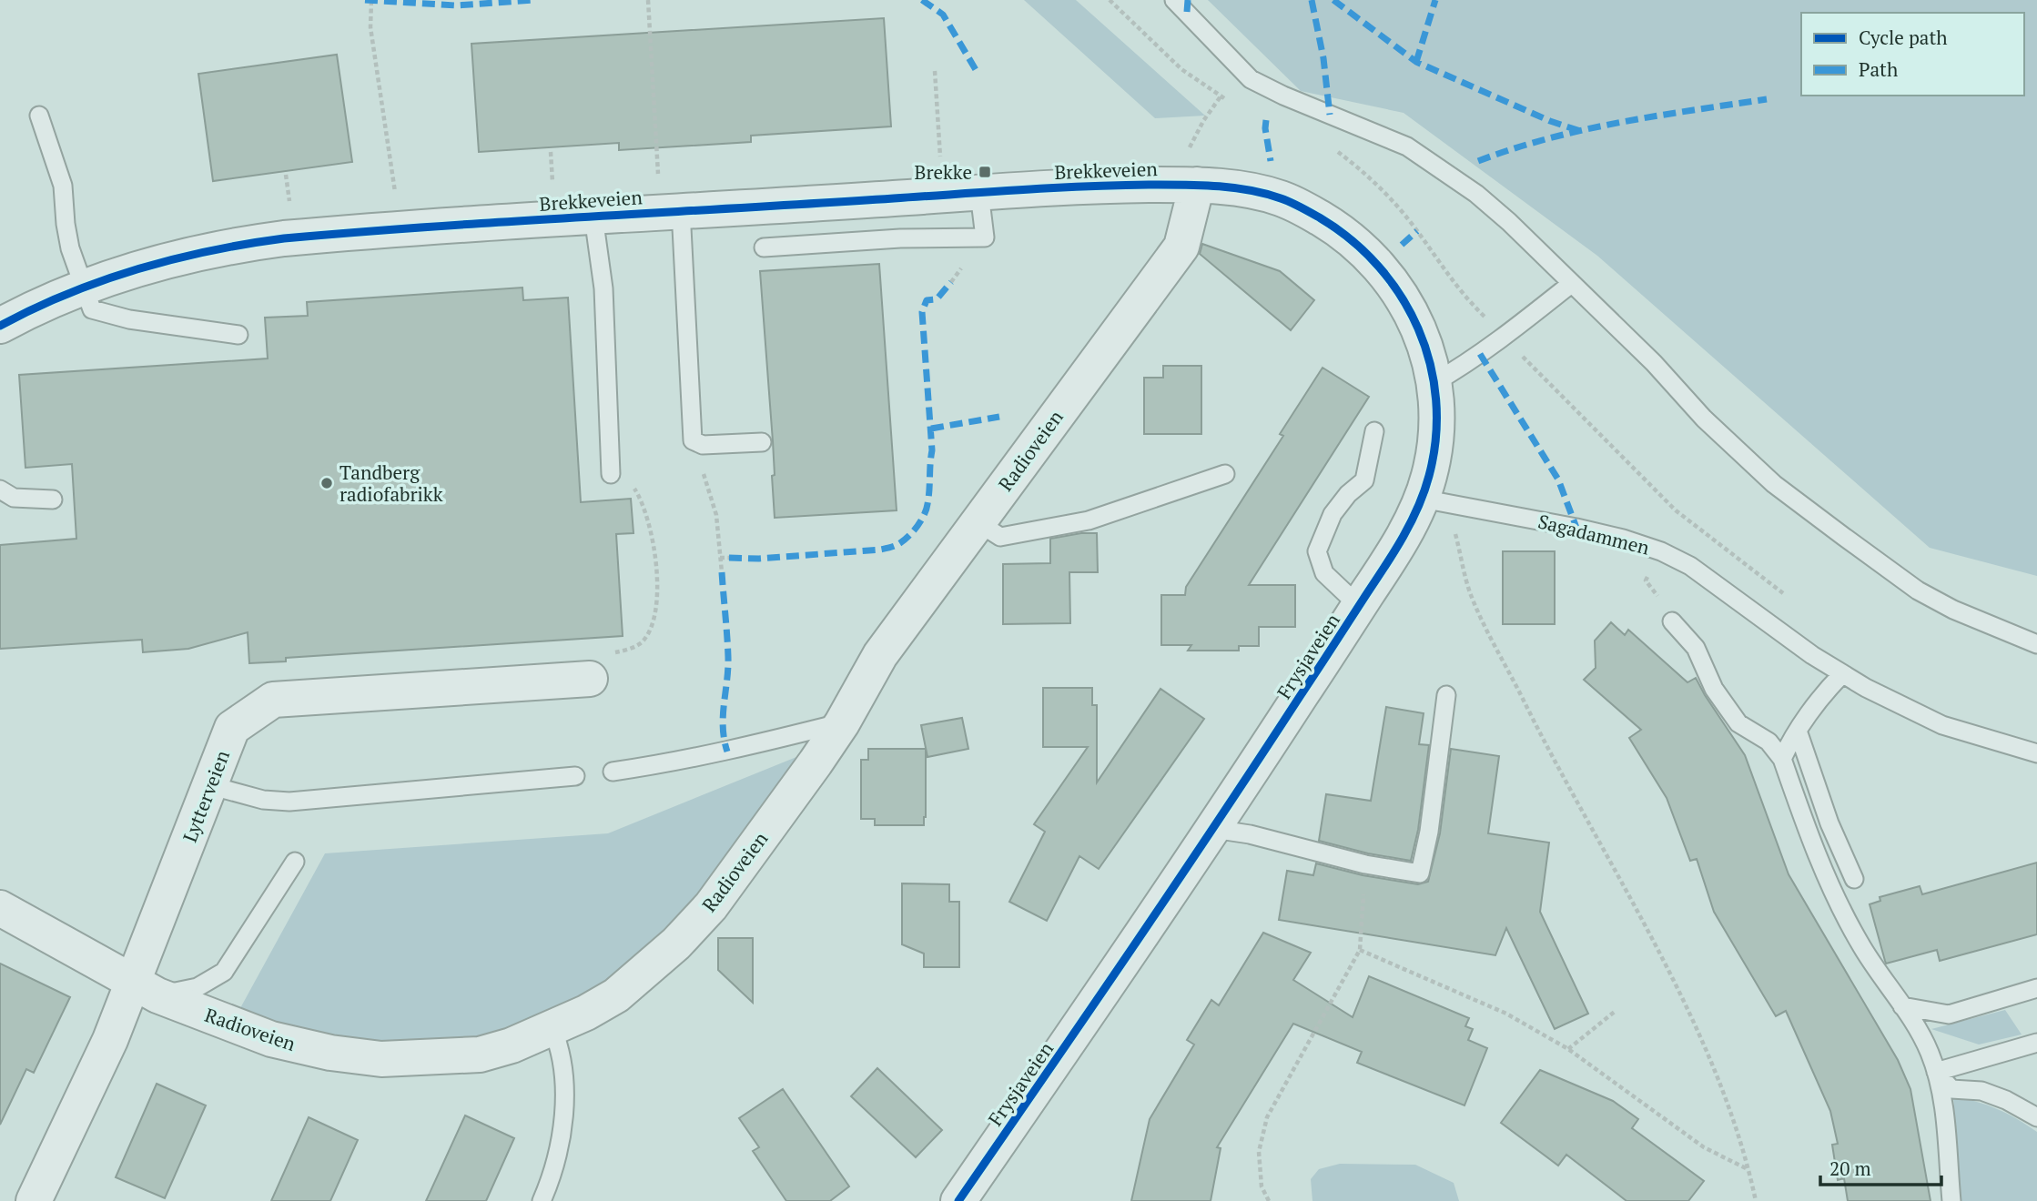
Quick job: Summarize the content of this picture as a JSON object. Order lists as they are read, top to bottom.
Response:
{
  "streets": {
    "street": [
      "Brekkeveien",
      "Radioveien",
      "Frysjaveien",
      "Lytterveien"
    ],
    "lane": ["Sagadammen"]
  },
  "crossings": [
    ["Brekkeveien", "Radioveien"],
    ["Brekkeveien", "Frysjaveien"],
    ["Radioveien", "Frysjaveien"],
    ["Radioveien", "Lytterveien"],
    ["Sagadammen", "Frysjaveien"]
  ],
  "places": {
    "transit": ["Brekke"],
    "other": ["Tandberg radiofabrikk"]
  },
  "legend": ["Cycle path", "Path"],
  "scale_bar": "20 m"
}
